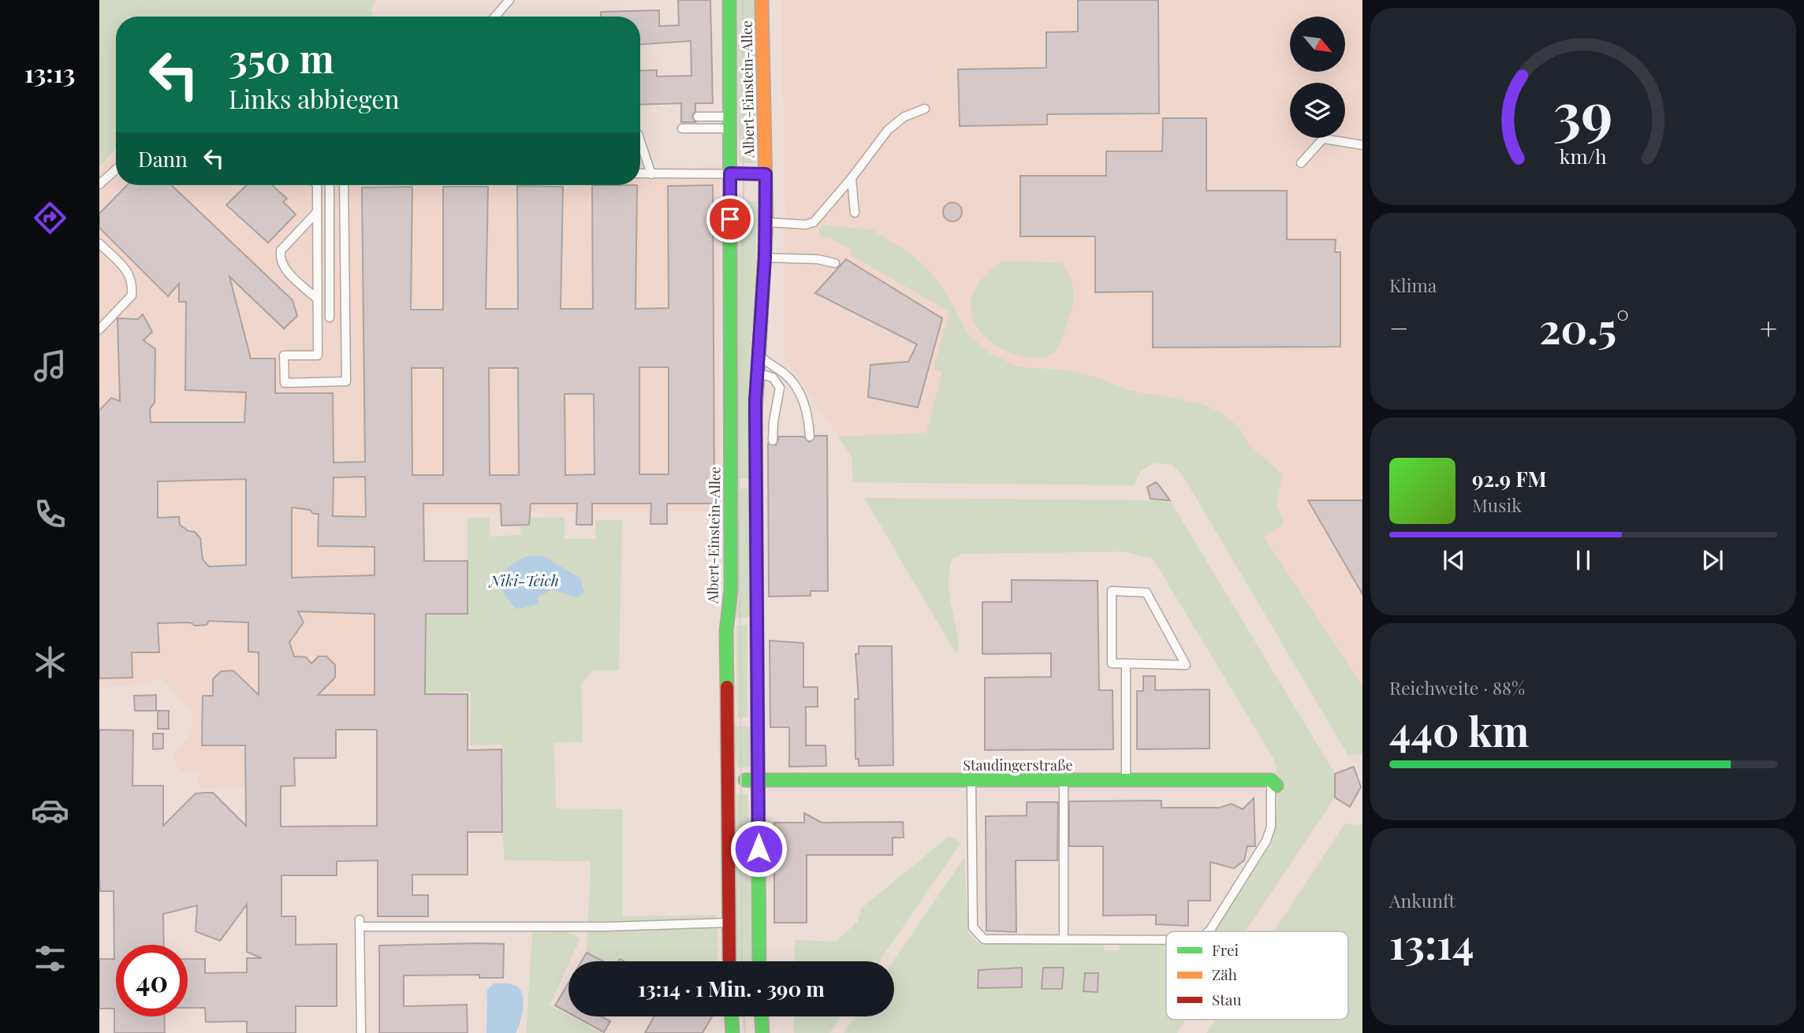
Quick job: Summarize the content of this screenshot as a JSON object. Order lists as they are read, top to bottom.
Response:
{
  "streets": {
    "street": ["Albert-Einstein-Allee", "Staudingerstraße"]
  },
  "crossings": [
    ["Albert-Einstein-Allee", "Staudingerstraße"]
  ],
  "water": ["Niki-Teich"],
  "legend": ["Frei", "Zäh", "Stau"],
  "north": "bottom right",
  "page": {
    "tabs": "13:13",
    "turn": ["350 m", "Links abbiegen"],
    "then": "Dann",
    "tile": [
      "Klima",
      ["Reichweite · 88%", "440 km"],
      ["Ankunft", "13:14"]
    ],
    "heat": ["−", "20.5°", "+"],
    "song": ["92.9 FM", "Musik"],
    "limit": "40",
    "trip": "13:14 · 1 Min. · 390 m",
    "gauge": ["39", "km/h"]
  }
}
